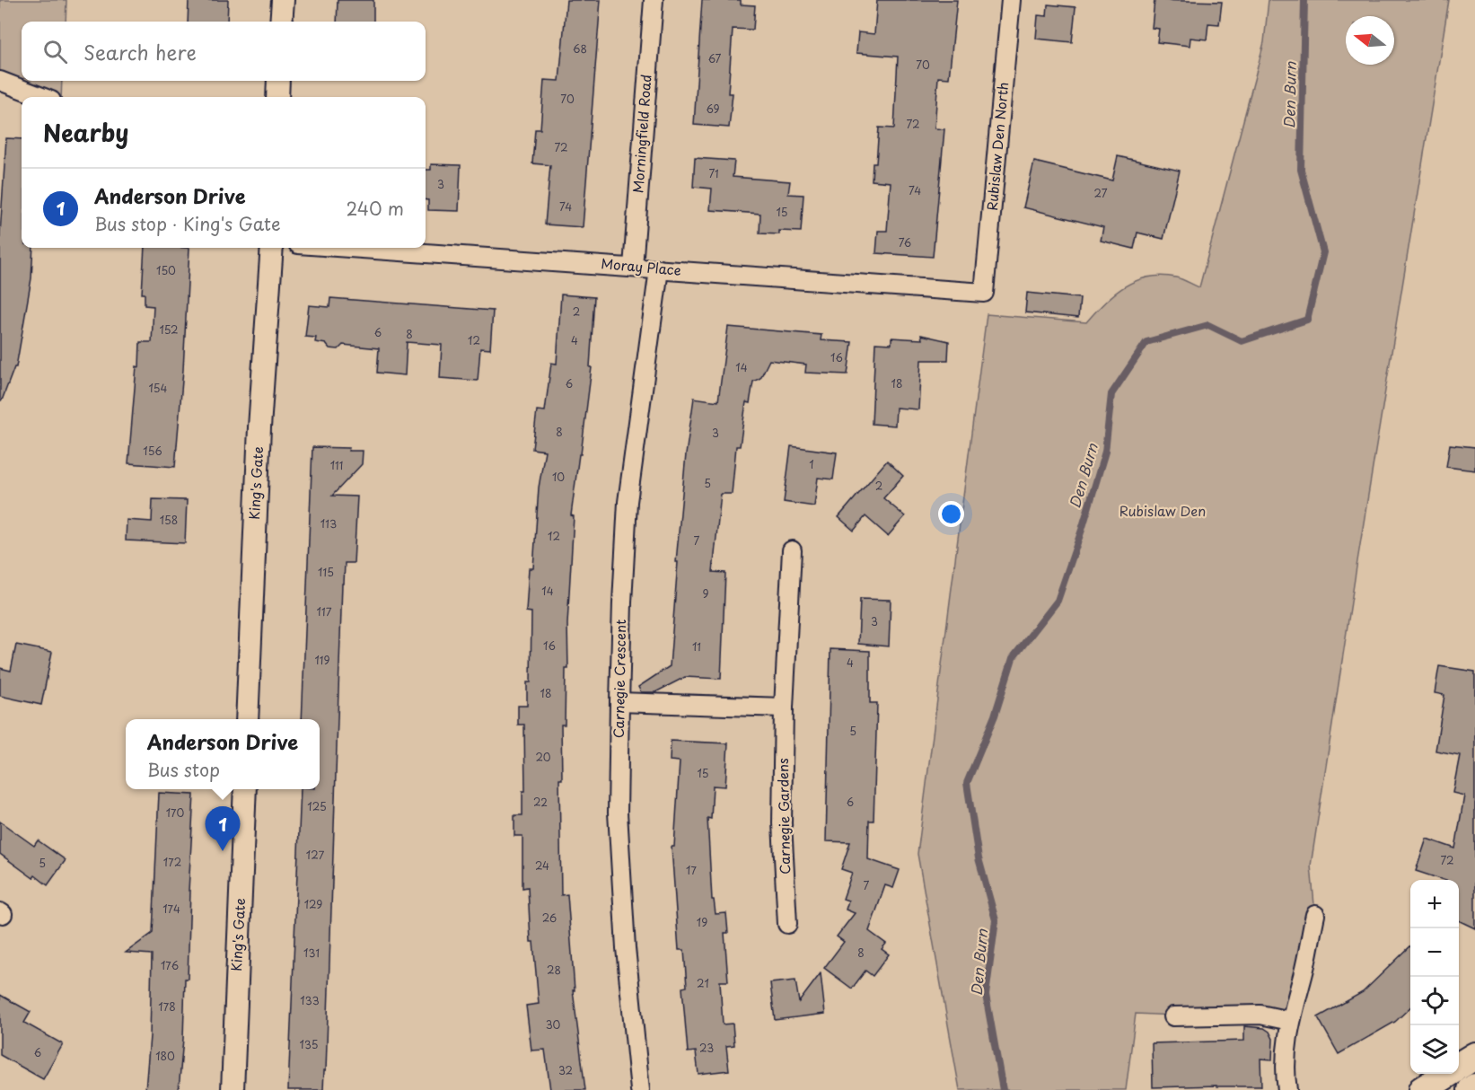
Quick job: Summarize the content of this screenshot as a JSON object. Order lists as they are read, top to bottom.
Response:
{
  "streets": {
    "street": [
      "Morningfield Road",
      "Rubislaw Den North",
      "Moray Place",
      "King's Gate",
      "Carnegie Crescent",
      "Carnegie Gardens"
    ]
  },
  "crossings": [
    ["Morningfield Road", "Moray Place"],
    ["Rubislaw Den North", "Moray Place"],
    ["Moray Place", "Carnegie Crescent"]
  ],
  "water": ["Den Burn"],
  "parks": ["Rubislaw Den"],
  "house_numbers": [
    "68",
    "67",
    "70",
    "70",
    "69",
    "72",
    "72",
    "71",
    "3",
    "74",
    "27",
    "74",
    "15",
    "76",
    "150",
    "2",
    "152",
    "6",
    "8",
    "12",
    "4",
    "16",
    "14",
    "6",
    "18",
    "154",
    "8",
    "3",
    "156",
    "1",
    "111",
    "10",
    "5",
    "2",
    "158",
    "113",
    "12",
    "7",
    "115",
    "14",
    "9",
    "117",
    "3",
    "16",
    "11",
    "119",
    "4",
    "18",
    "5",
    "20",
    "15",
    "22",
    "6",
    "125",
    "170",
    "127",
    "72",
    "172",
    "5",
    "24",
    "17",
    "7",
    "129",
    "174",
    "26",
    "19",
    "131",
    "8",
    "176",
    "28",
    "21",
    "133",
    "178",
    "30",
    "135",
    "23",
    "6",
    "180",
    "32"
  ],
  "north": "left",
  "page": {
    "search": "Search here",
    "heading": "Nearby",
    "list": [
      {
        "mark": "1",
        "name": "Anderson Drive",
        "note": "Bus stop · King's Gate",
        "value": "240 m"
      }
    ],
    "popup": ["Anderson Drive", "Bus stop"],
    "pins": "1",
    "map_buttons": ["+", "−"]
  }
}
